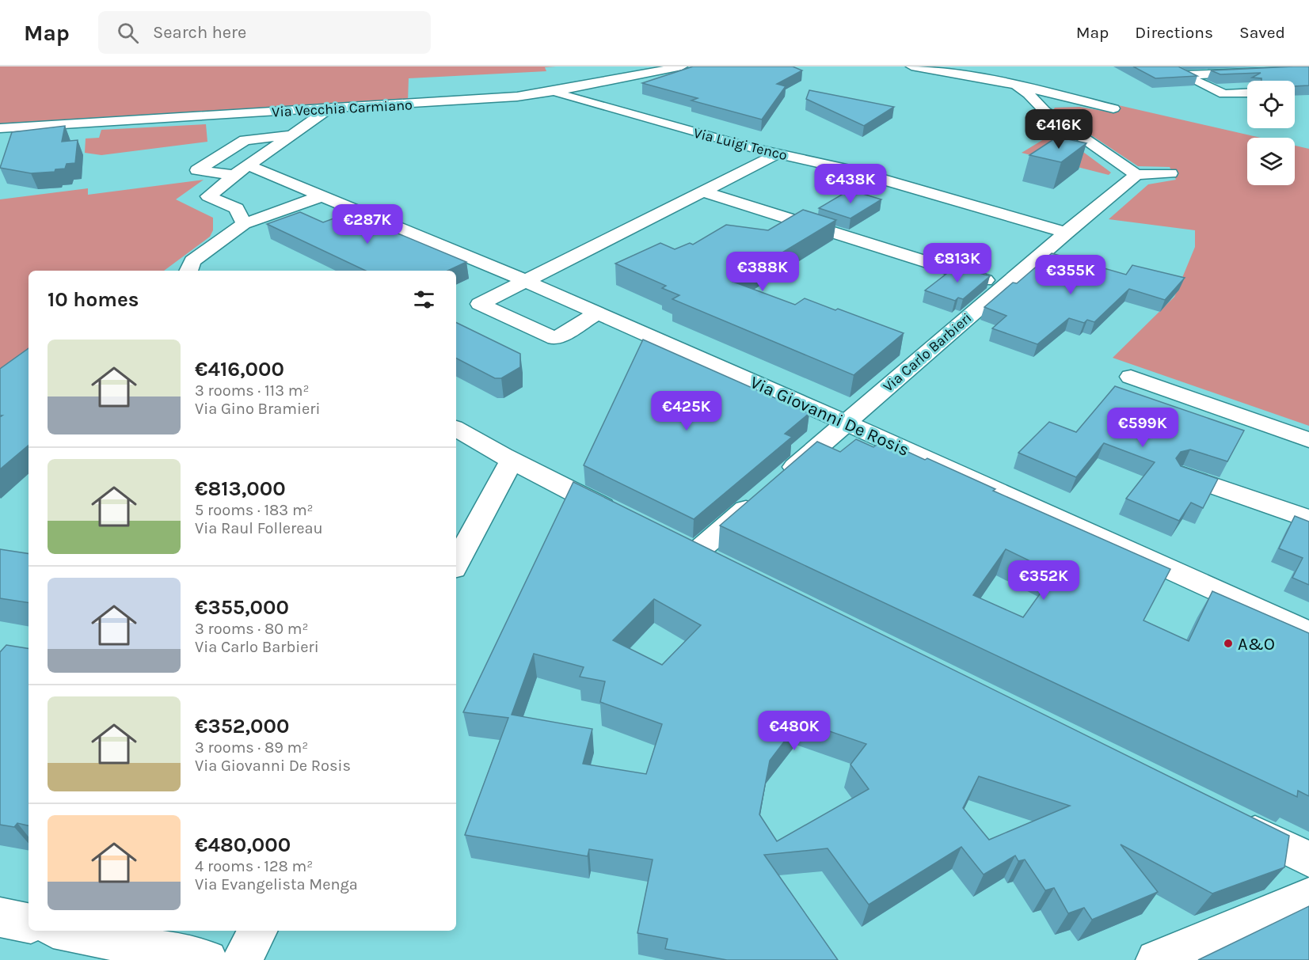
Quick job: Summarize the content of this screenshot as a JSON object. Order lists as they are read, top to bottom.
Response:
{
  "streets": {
    "street": [
      "Via Vecchia Carmiano",
      "Via Luigi Tenco",
      "Via Carlo Barbieri",
      "Via Giovanni De Rosis"
    ]
  },
  "crossings": [
    ["Via Vecchia Carmiano", "Via Luigi Tenco"],
    ["Via Luigi Tenco", "Via Carlo Barbieri"],
    ["Via Carlo Barbieri", "Via Giovanni De Rosis"]
  ],
  "places": ["A&O"],
  "page": {
    "header": "Map",
    "search": "Search here",
    "nav": ["Map", "Directions", "Saved"],
    "price": [
      "€416K",
      "€438K",
      "€287K",
      "€813K",
      "€388K",
      "€355K",
      "€425K",
      "€599K",
      "€352K",
      "€480K"
    ],
    "heading": "10 homes",
    "list": [
      {
        "name": "€416,000",
        "note": "3 rooms · 113 m² · Via Gino Bramieri"
      },
      {
        "name": "€813,000",
        "note": "5 rooms · 183 m² · Via Raul Follereau"
      },
      {
        "name": "€355,000",
        "note": "3 rooms · 80 m² · Via Carlo Barbieri"
      },
      {
        "name": "€352,000",
        "note": "3 rooms · 89 m² · Via Giovanni De Rosis"
      },
      {
        "name": "€480,000",
        "note": "4 rooms · 128 m² · Via Evangelista Menga"
      }
    ]
  }
}
